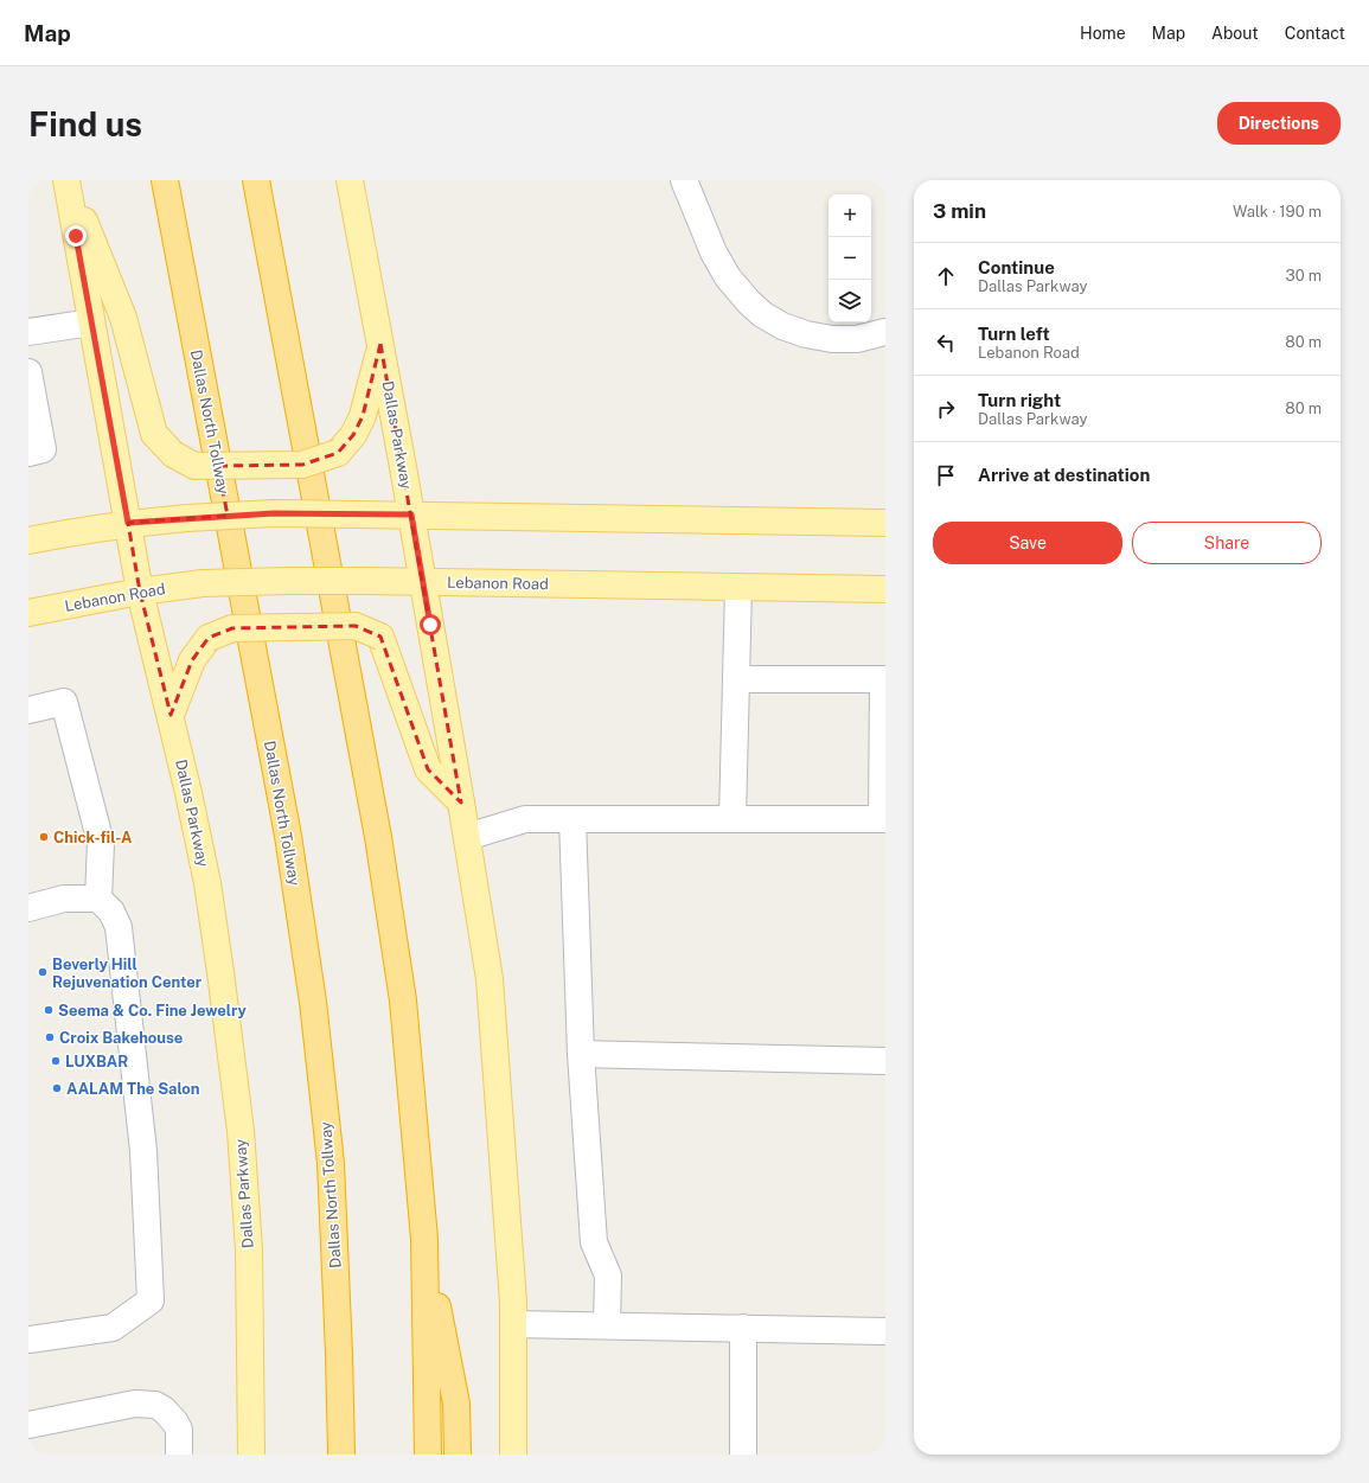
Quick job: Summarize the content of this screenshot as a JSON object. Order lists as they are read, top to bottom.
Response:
{
  "streets": {
    "highway": ["Dallas North Tollway"],
    "main road": ["Dallas Parkway", "Lebanon Road"]
  },
  "crossings": [
    ["Dallas Parkway", "Lebanon Road"]
  ],
  "places": [
    "Chick-fil-A",
    "Beverly Hill Rejuvenation Center",
    "Seema & Co. Fine Jewelry",
    "Croix Bakehouse",
    "LUXBAR",
    "AALAM The Salon"
  ],
  "page": {
    "header": "Map",
    "nav": [
      "Home",
      "Map",
      "About",
      "Contact"
    ],
    "buttons": [
      "Directions",
      ["Save", "Share"]
    ],
    "title": "Find us",
    "heading": ["3 min", "Walk · 190 m"],
    "map_buttons": ["+", "−"],
    "list": [
      ["Continue", "Dallas Parkway", "30 m"],
      ["Turn left", "Lebanon Road", "80 m"],
      ["Turn right", "Dallas Parkway", "80 m"],
      "Arrive at destination"
    ]
  }
}
